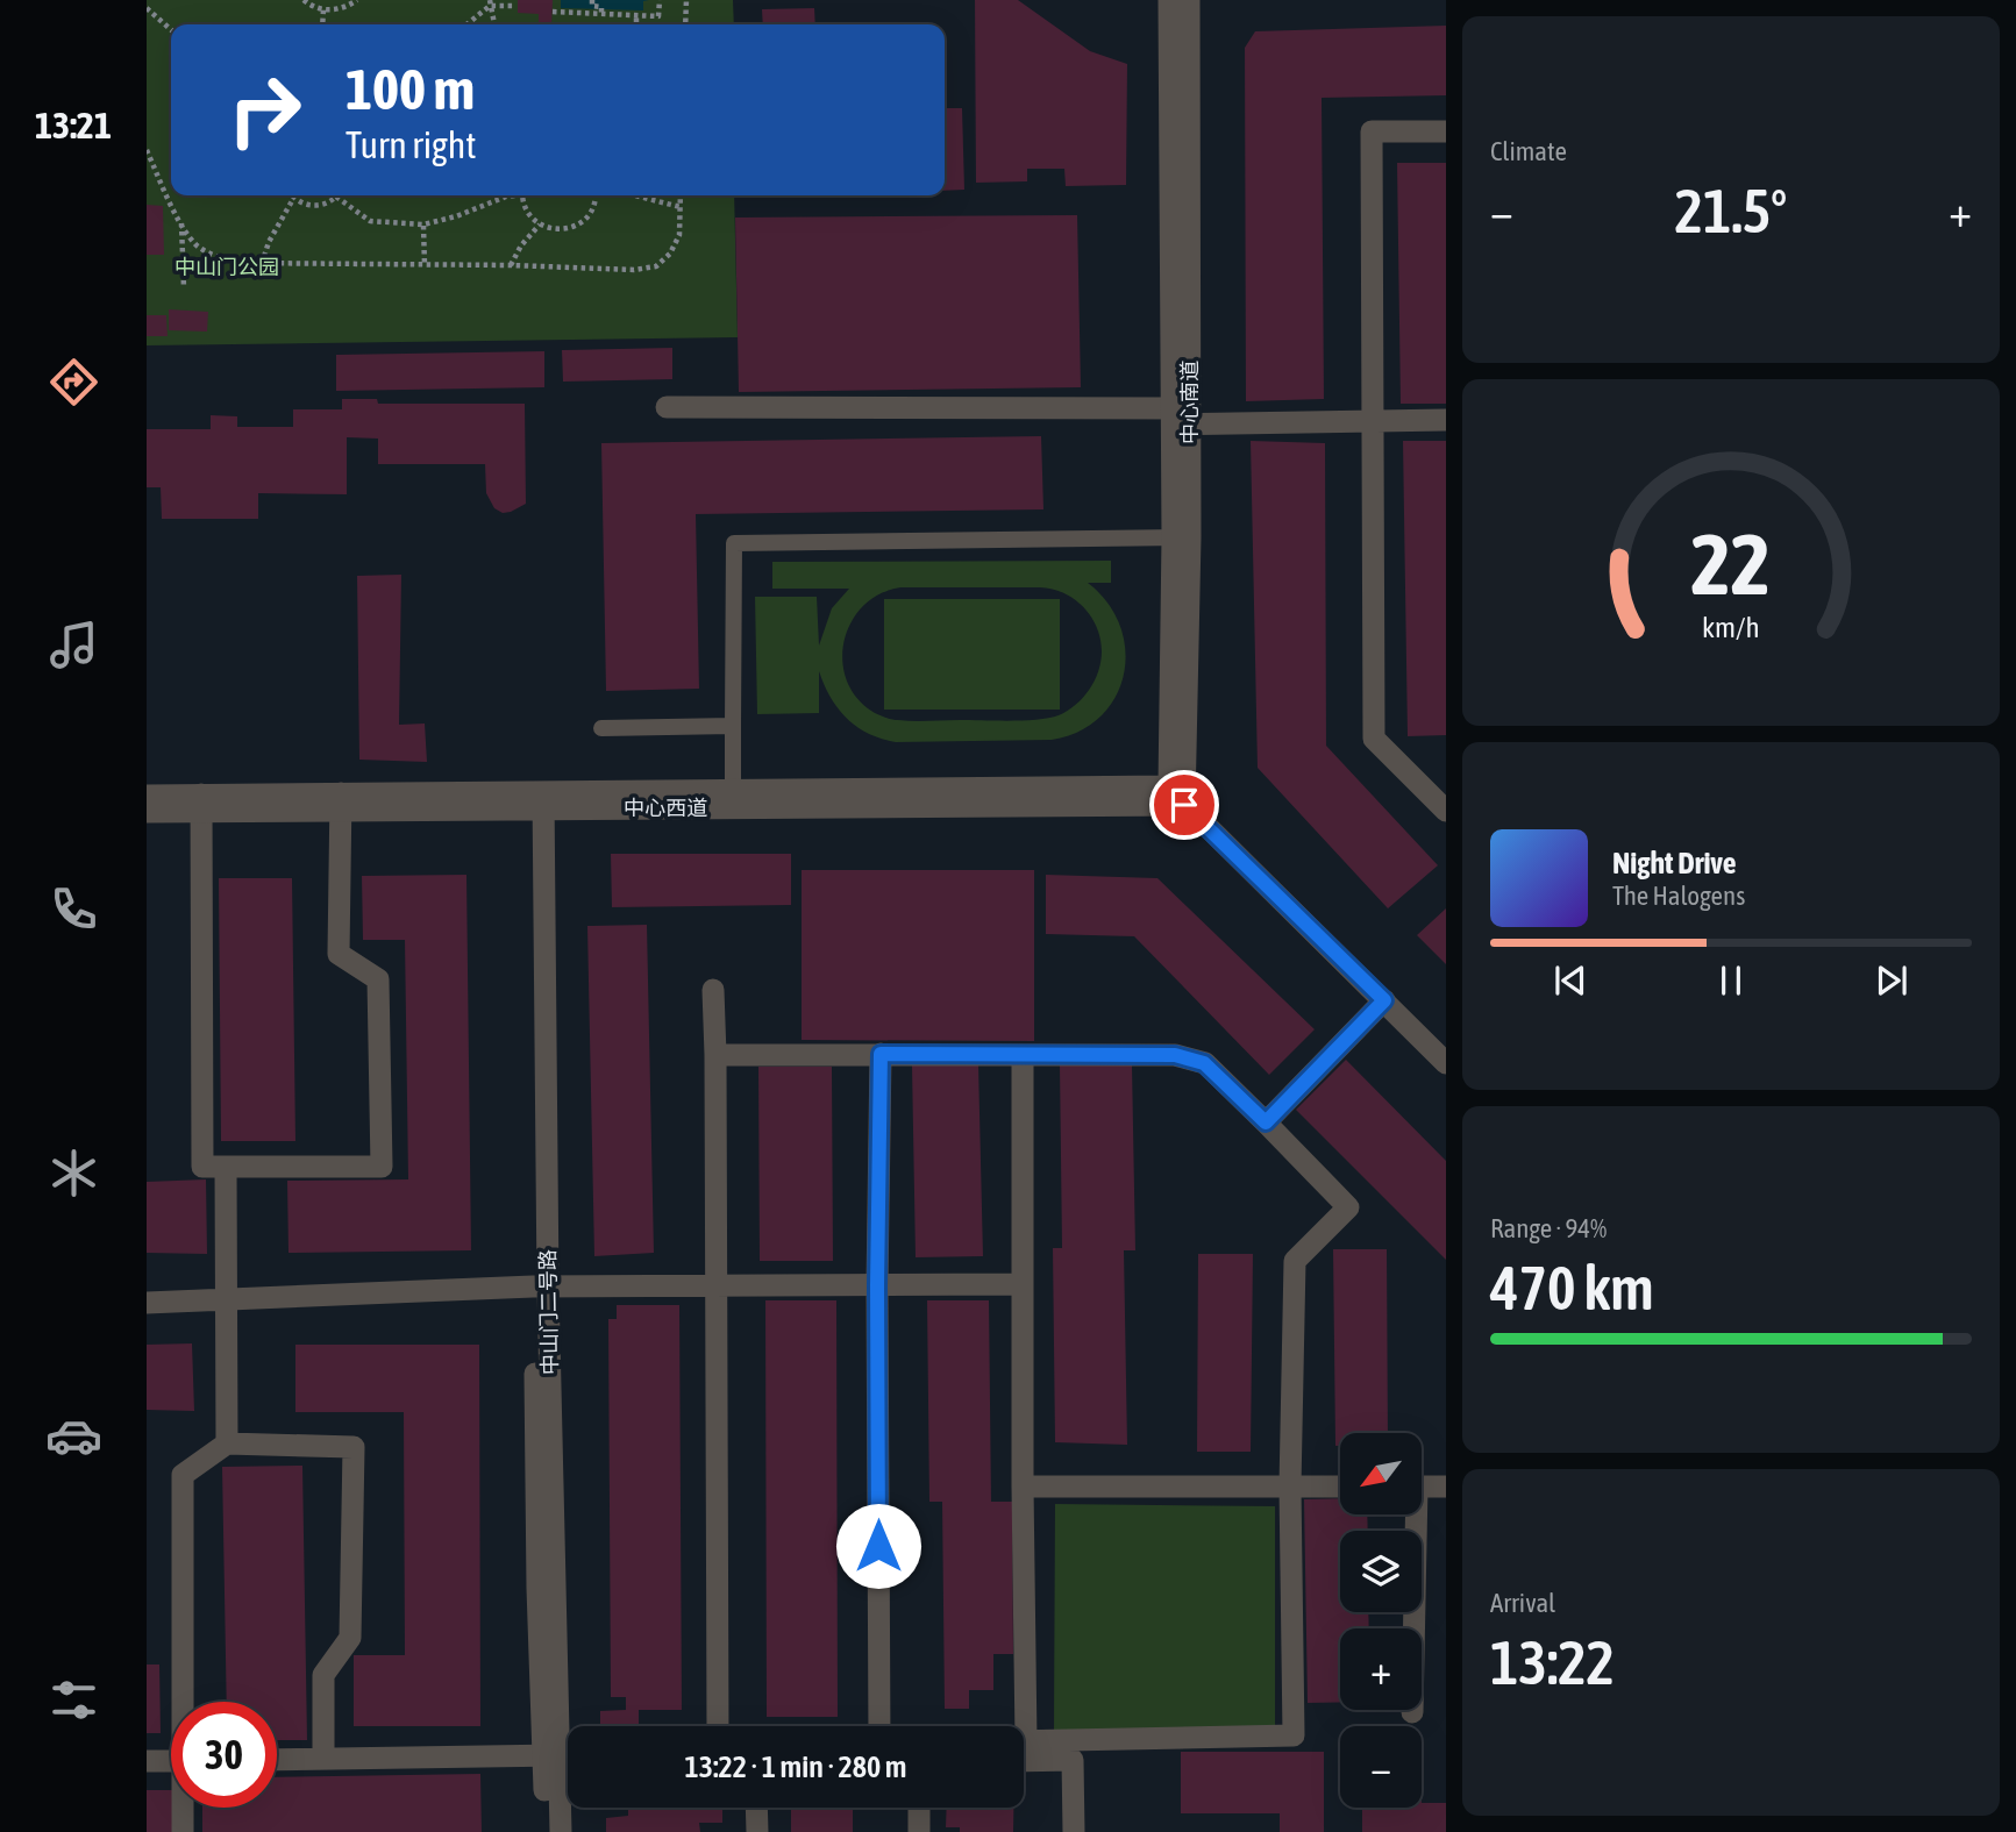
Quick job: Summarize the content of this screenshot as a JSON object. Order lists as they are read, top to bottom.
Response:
{
  "streets": {
    "street": ["中心南道", "中心西道", "中山门二号路"]
  },
  "crossings": [
    ["中心南道", "中心西道"],
    ["中心西道", "中山门二号路"]
  ],
  "parks": ["中山门公园"],
  "north": "bottom left",
  "page": {
    "tabs": "13:21",
    "tile": [
      "Climate",
      ["Range · 94%", "470 km"],
      ["Arrival", "13:22"]
    ],
    "turn": ["100 m", "Turn right"],
    "heat": ["−", "21.5°", "+"],
    "song": ["Night Drive", "The Halogens"],
    "map_buttons": ["+", "−"],
    "limit": "30",
    "trip": "13:22 · 1 min · 280 m",
    "gauge": ["22", "km/h"]
  }
}
